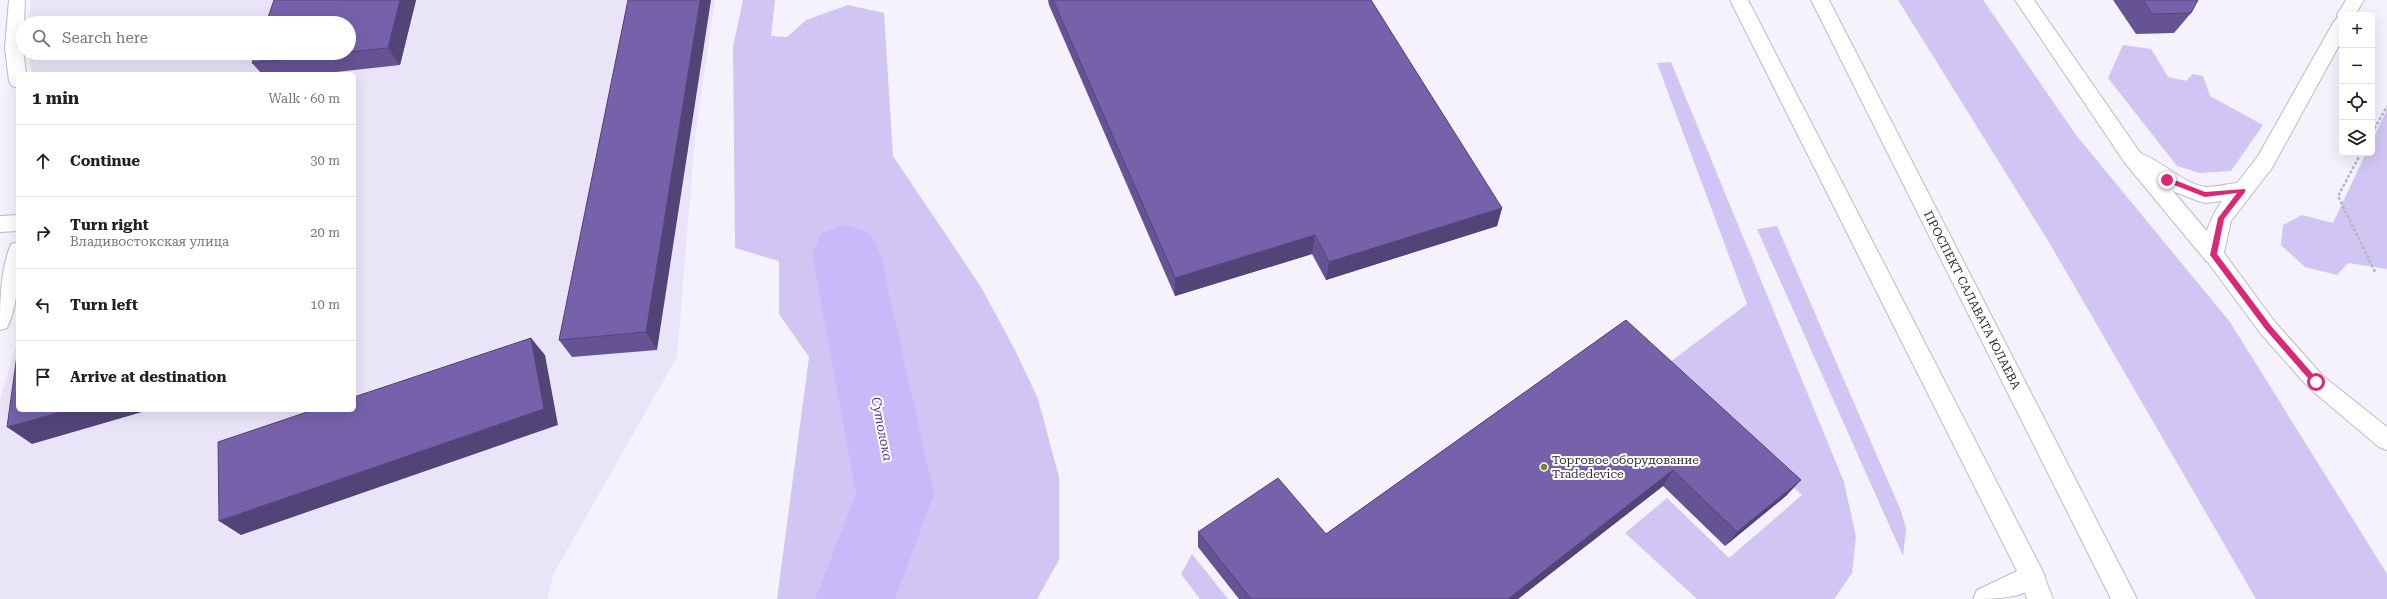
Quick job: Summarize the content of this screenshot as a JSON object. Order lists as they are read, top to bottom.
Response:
{
  "streets": {
    "main road": ["ПРОСПЕКТ САЛАВАТА ЮЛАЕВА"]
  },
  "water": ["Сутолока"],
  "places": ["Торговое оборудование Tradedevice"],
  "page": {
    "map_buttons": ["+", "−"],
    "search": "Search here",
    "heading": ["1 min", "Walk · 60 m"],
    "list": [
      ["Continue", "30 m"],
      ["Turn right", "Владивостокская улица", "20 m"],
      ["Turn left", "10 m"],
      "Arrive at destination"
    ]
  }
}
